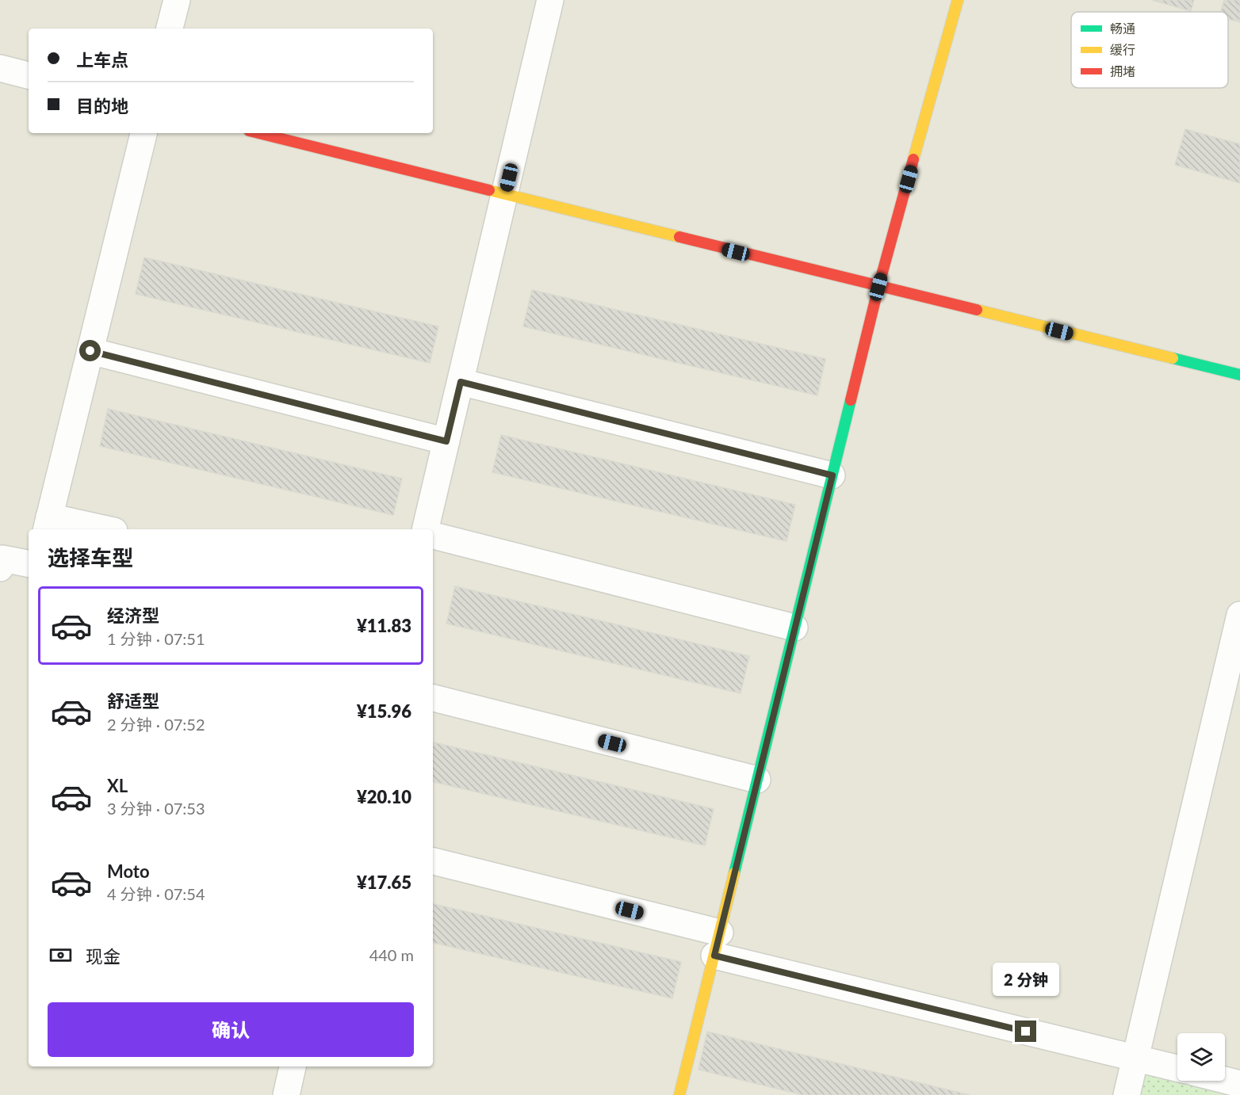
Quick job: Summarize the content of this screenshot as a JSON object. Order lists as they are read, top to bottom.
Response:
{
  "legend": ["畅通", "缓行", "拥堵"],
  "page": {
    "banner": ["上车点", "目的地"],
    "heading": "选择车型",
    "list": [
      {
        "name": "经济型",
        "note": "1 分钟 · 07:51",
        "value": "¥11.83"
      },
      {
        "name": "舒适型",
        "note": "2 分钟 · 07:52",
        "value": "¥15.96"
      },
      {
        "name": "XL",
        "note": "3 分钟 · 07:53",
        "value": "¥20.10"
      },
      {
        "name": "Moto",
        "note": "4 分钟 · 07:54",
        "value": "¥17.65"
      }
    ],
    "pay": ["现金", "440 m"],
    "bubble": "2 分钟",
    "buttons": "确认"
  }
}
